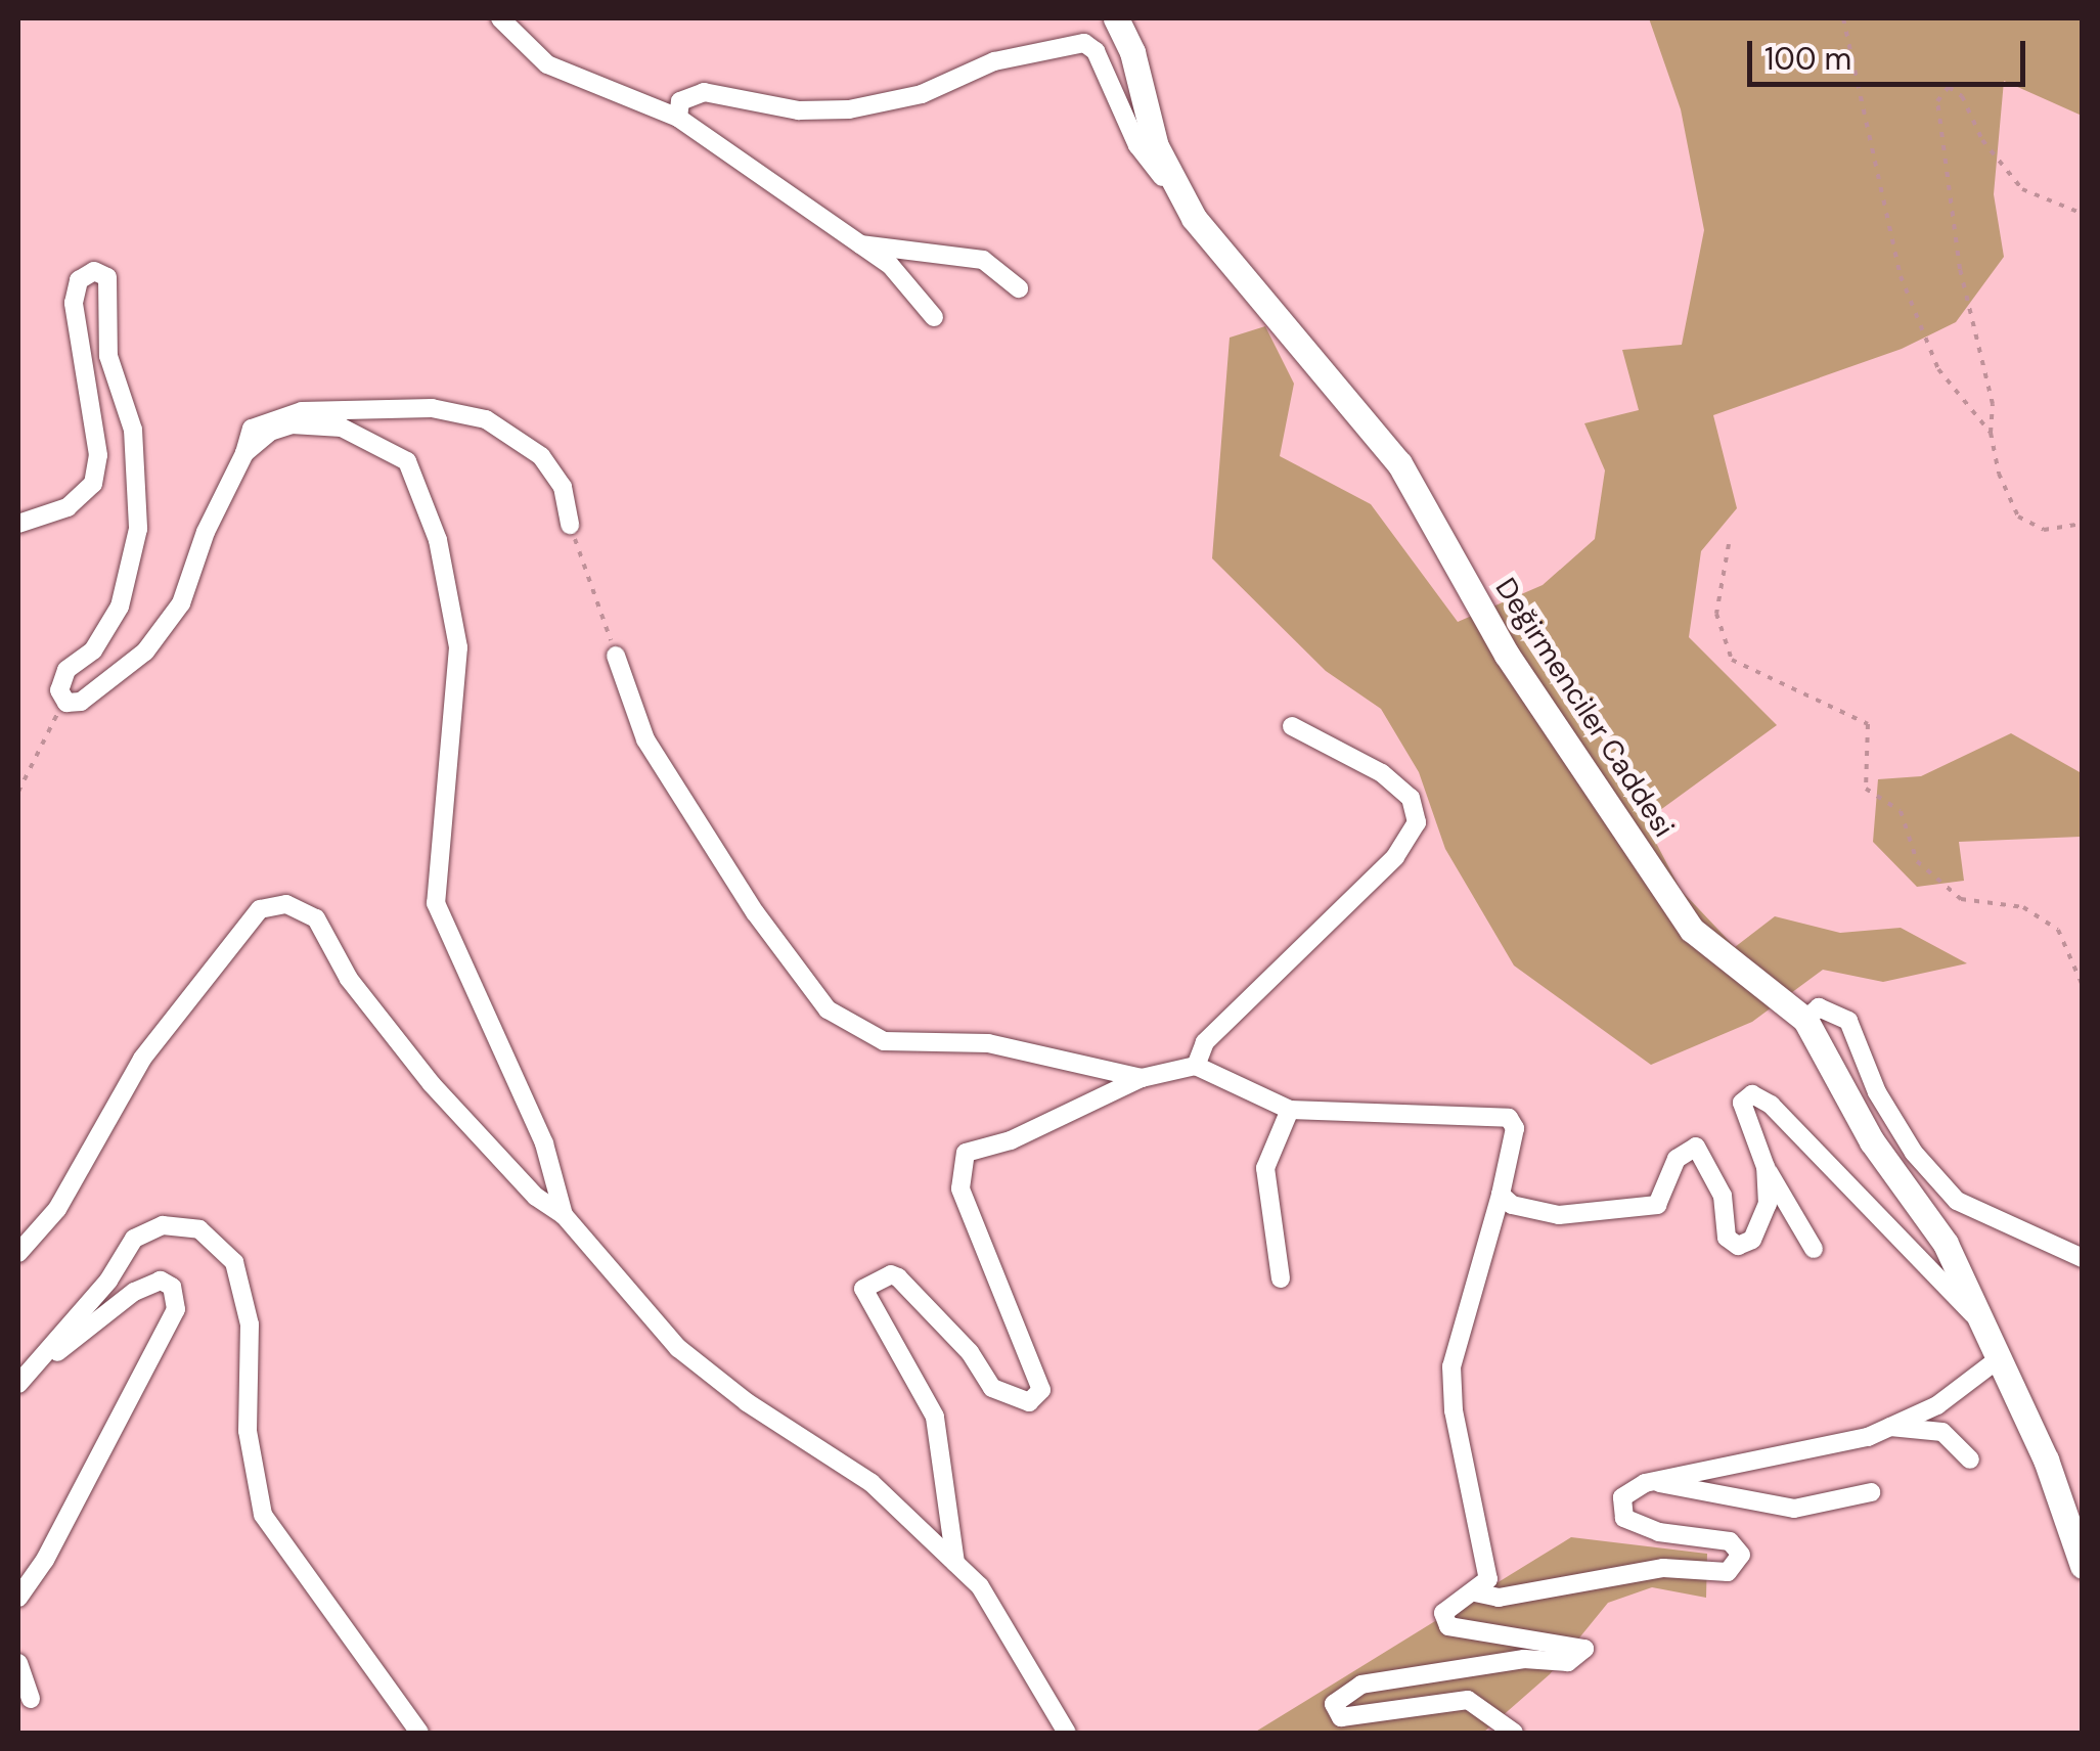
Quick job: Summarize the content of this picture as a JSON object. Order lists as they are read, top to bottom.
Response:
{
  "streets": {
    "main road": ["Değirmenciler Caddesi"]
  },
  "scale_bar": "100 m"
}
